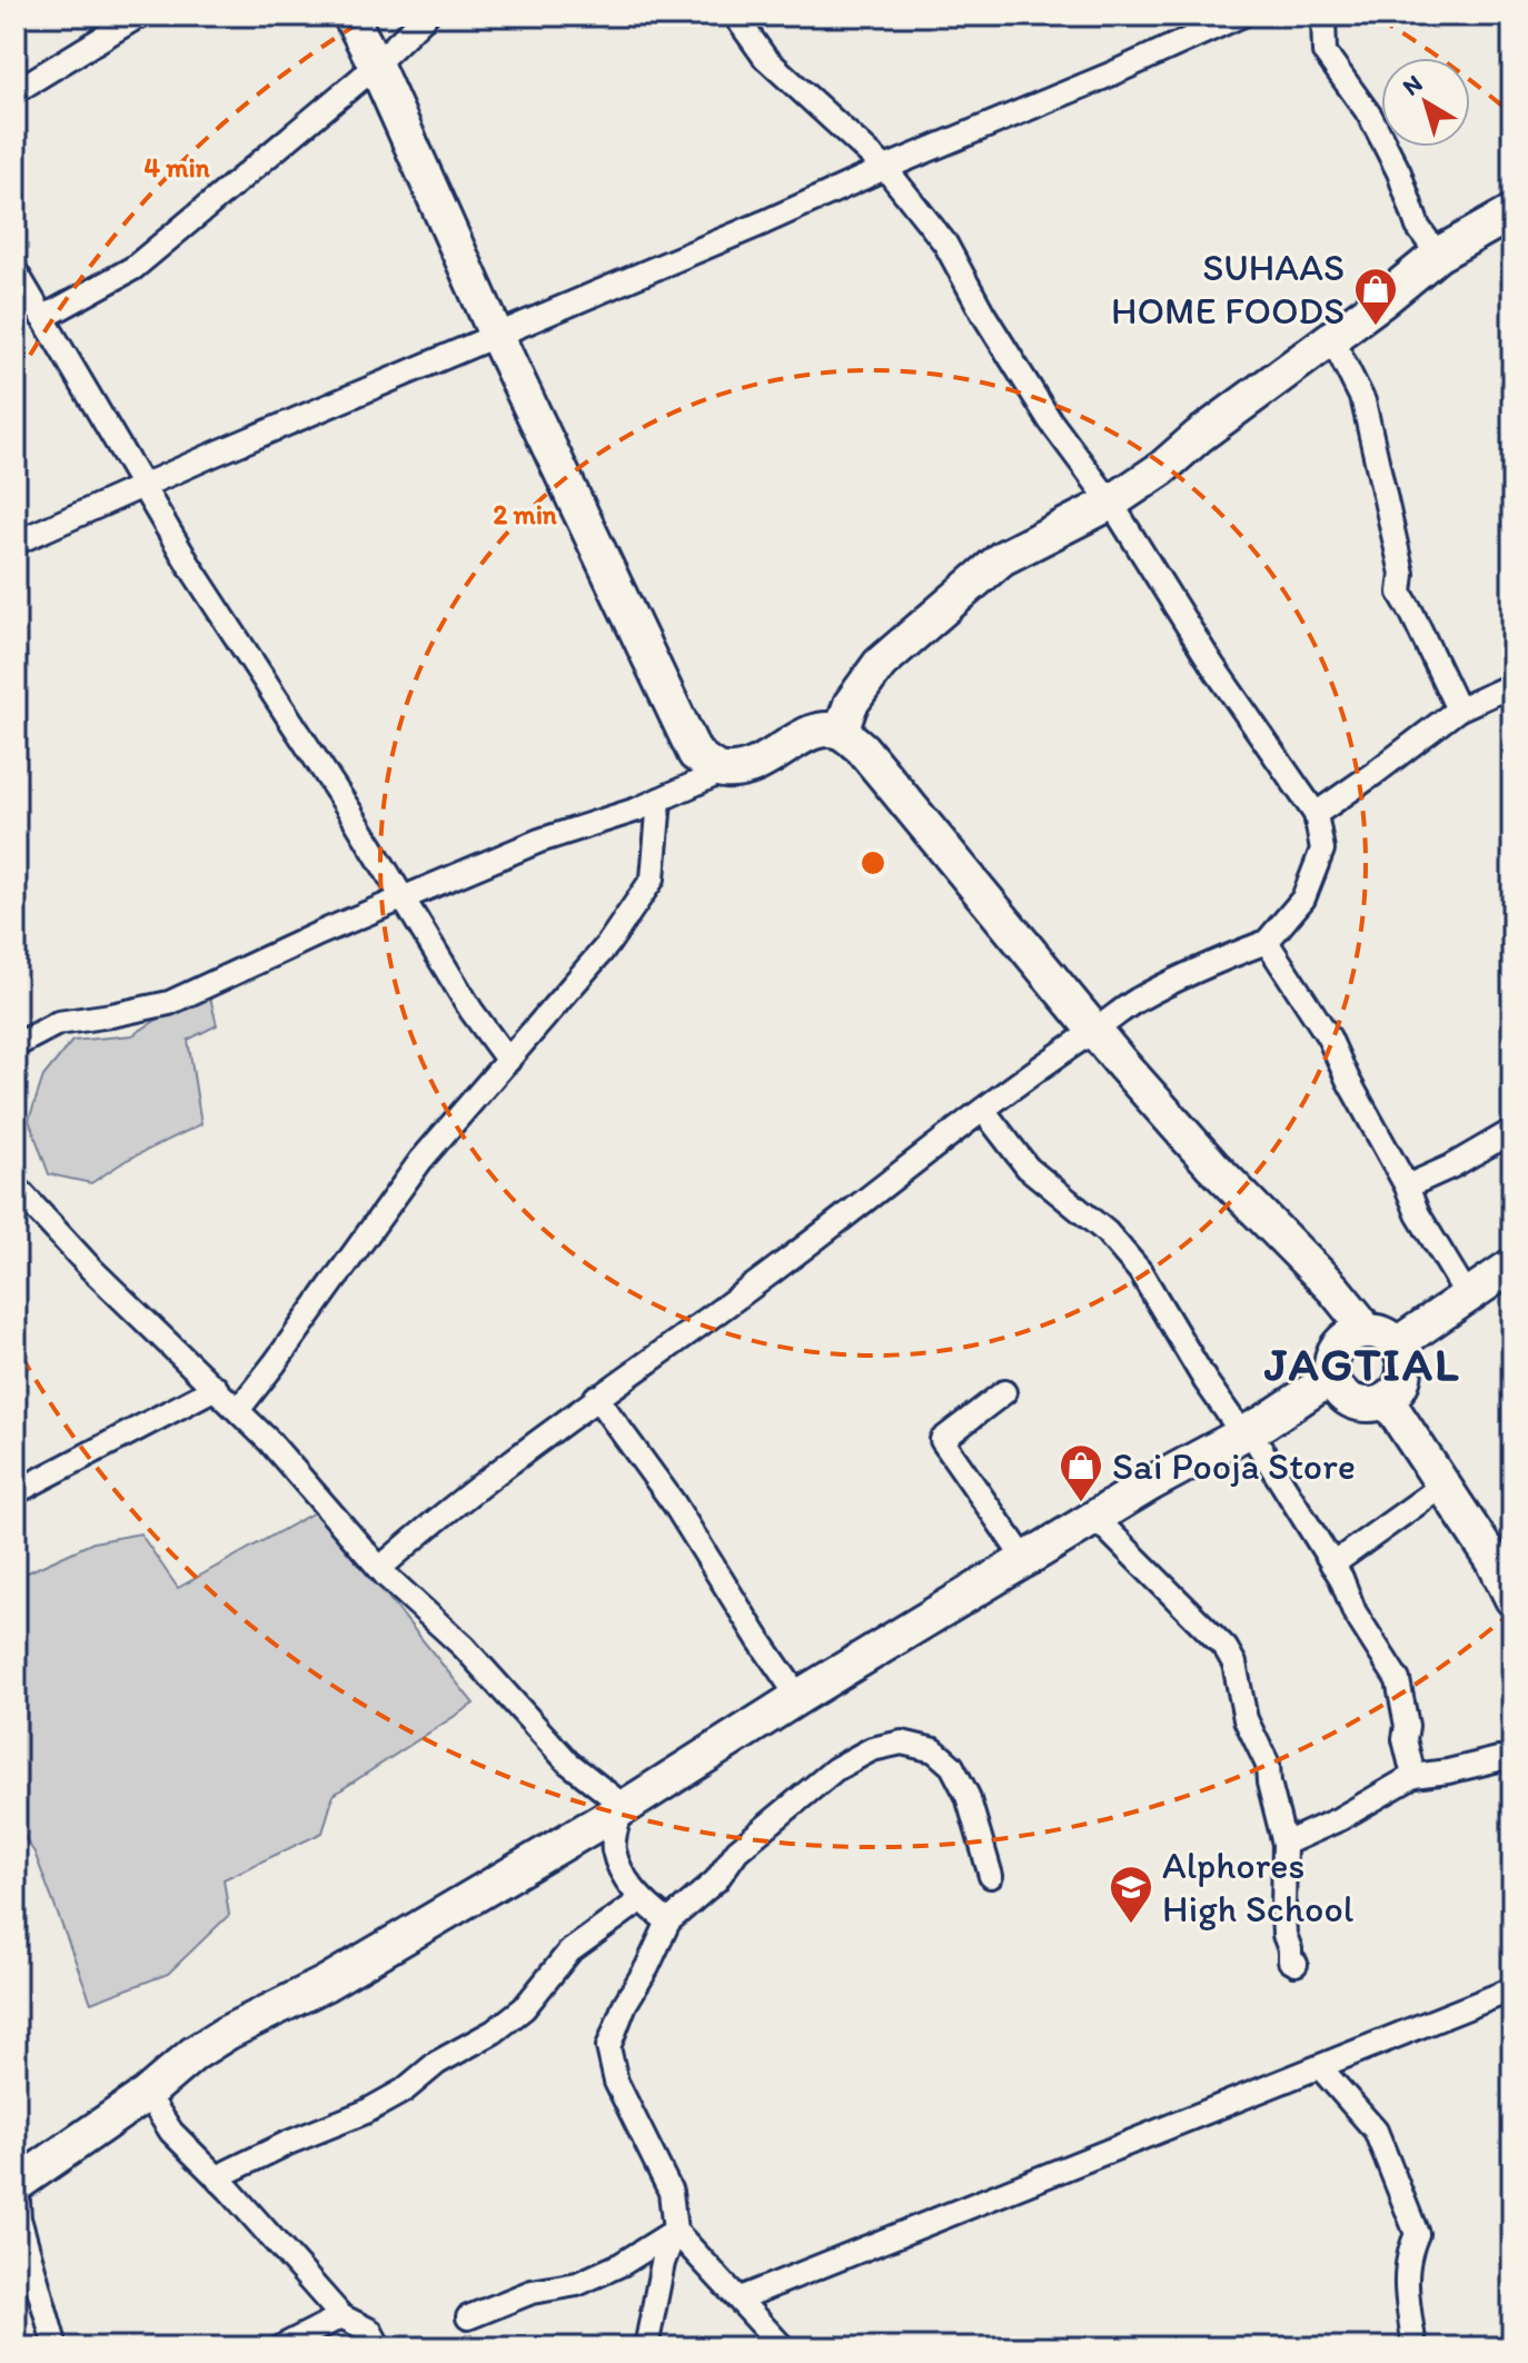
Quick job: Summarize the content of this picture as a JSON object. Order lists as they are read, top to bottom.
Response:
{
  "districts": ["JAGTIAL"],
  "places": {
    "shop": ["SUHAAS HOME FOODS", "Sai Pooja Store"],
    "school or university": ["Alphores High School"]
  },
  "north": "top left",
  "rings": ["4 min", "2 min"]
}
